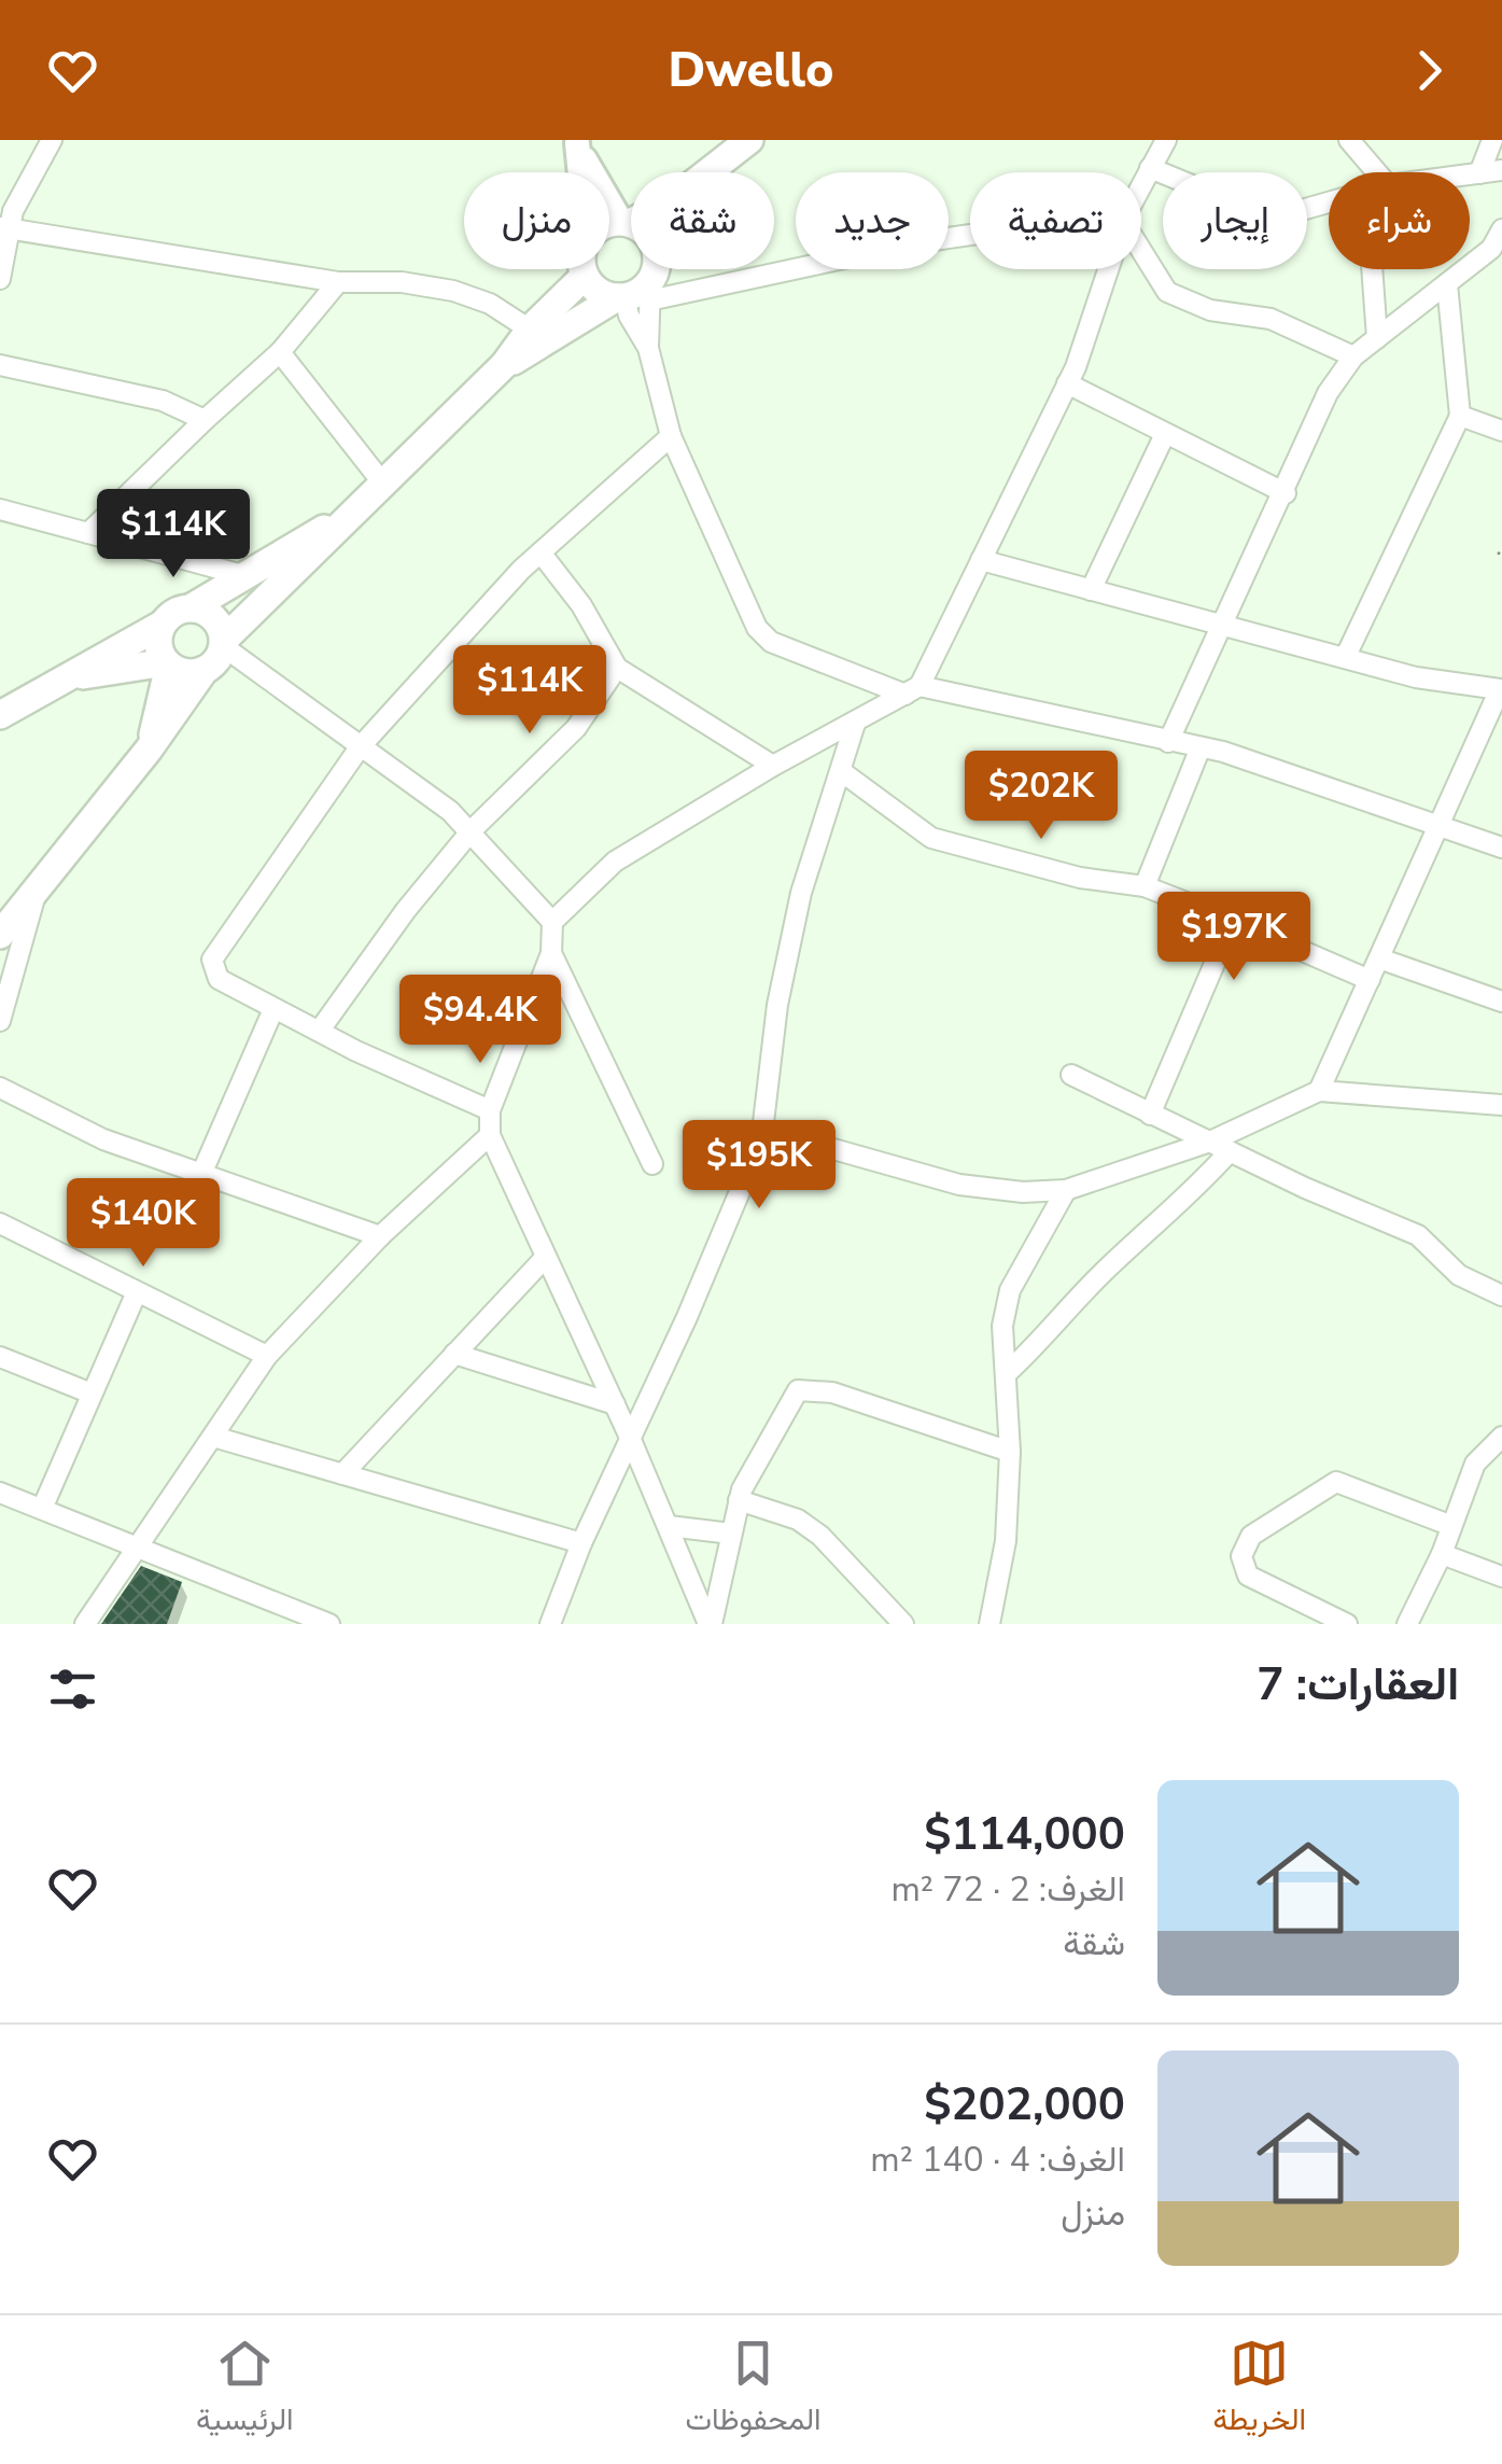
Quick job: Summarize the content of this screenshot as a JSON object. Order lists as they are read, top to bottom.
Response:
{
  "page": {
    "header": "Dwello",
    "chip": [
      "شراء",
      "إيجار",
      "تصفية",
      "جديد",
      "شقة",
      "منزل"
    ],
    "price": [
      "$114K",
      "$114K",
      "$202K",
      "$197K",
      "$94.4K",
      "$195K",
      "$140K"
    ],
    "heading": "العقارات: 7",
    "list": [
      {
        "name": "$114,000",
        "note": "الغرف: 2 · 72 m² · شقة"
      },
      {
        "name": "$202,000",
        "note": "الغرف: 4 · 140 m² · منزل"
      }
    ],
    "tabs": ["الخريطة", "المحفوظات", "الرئيسية"]
  }
}
